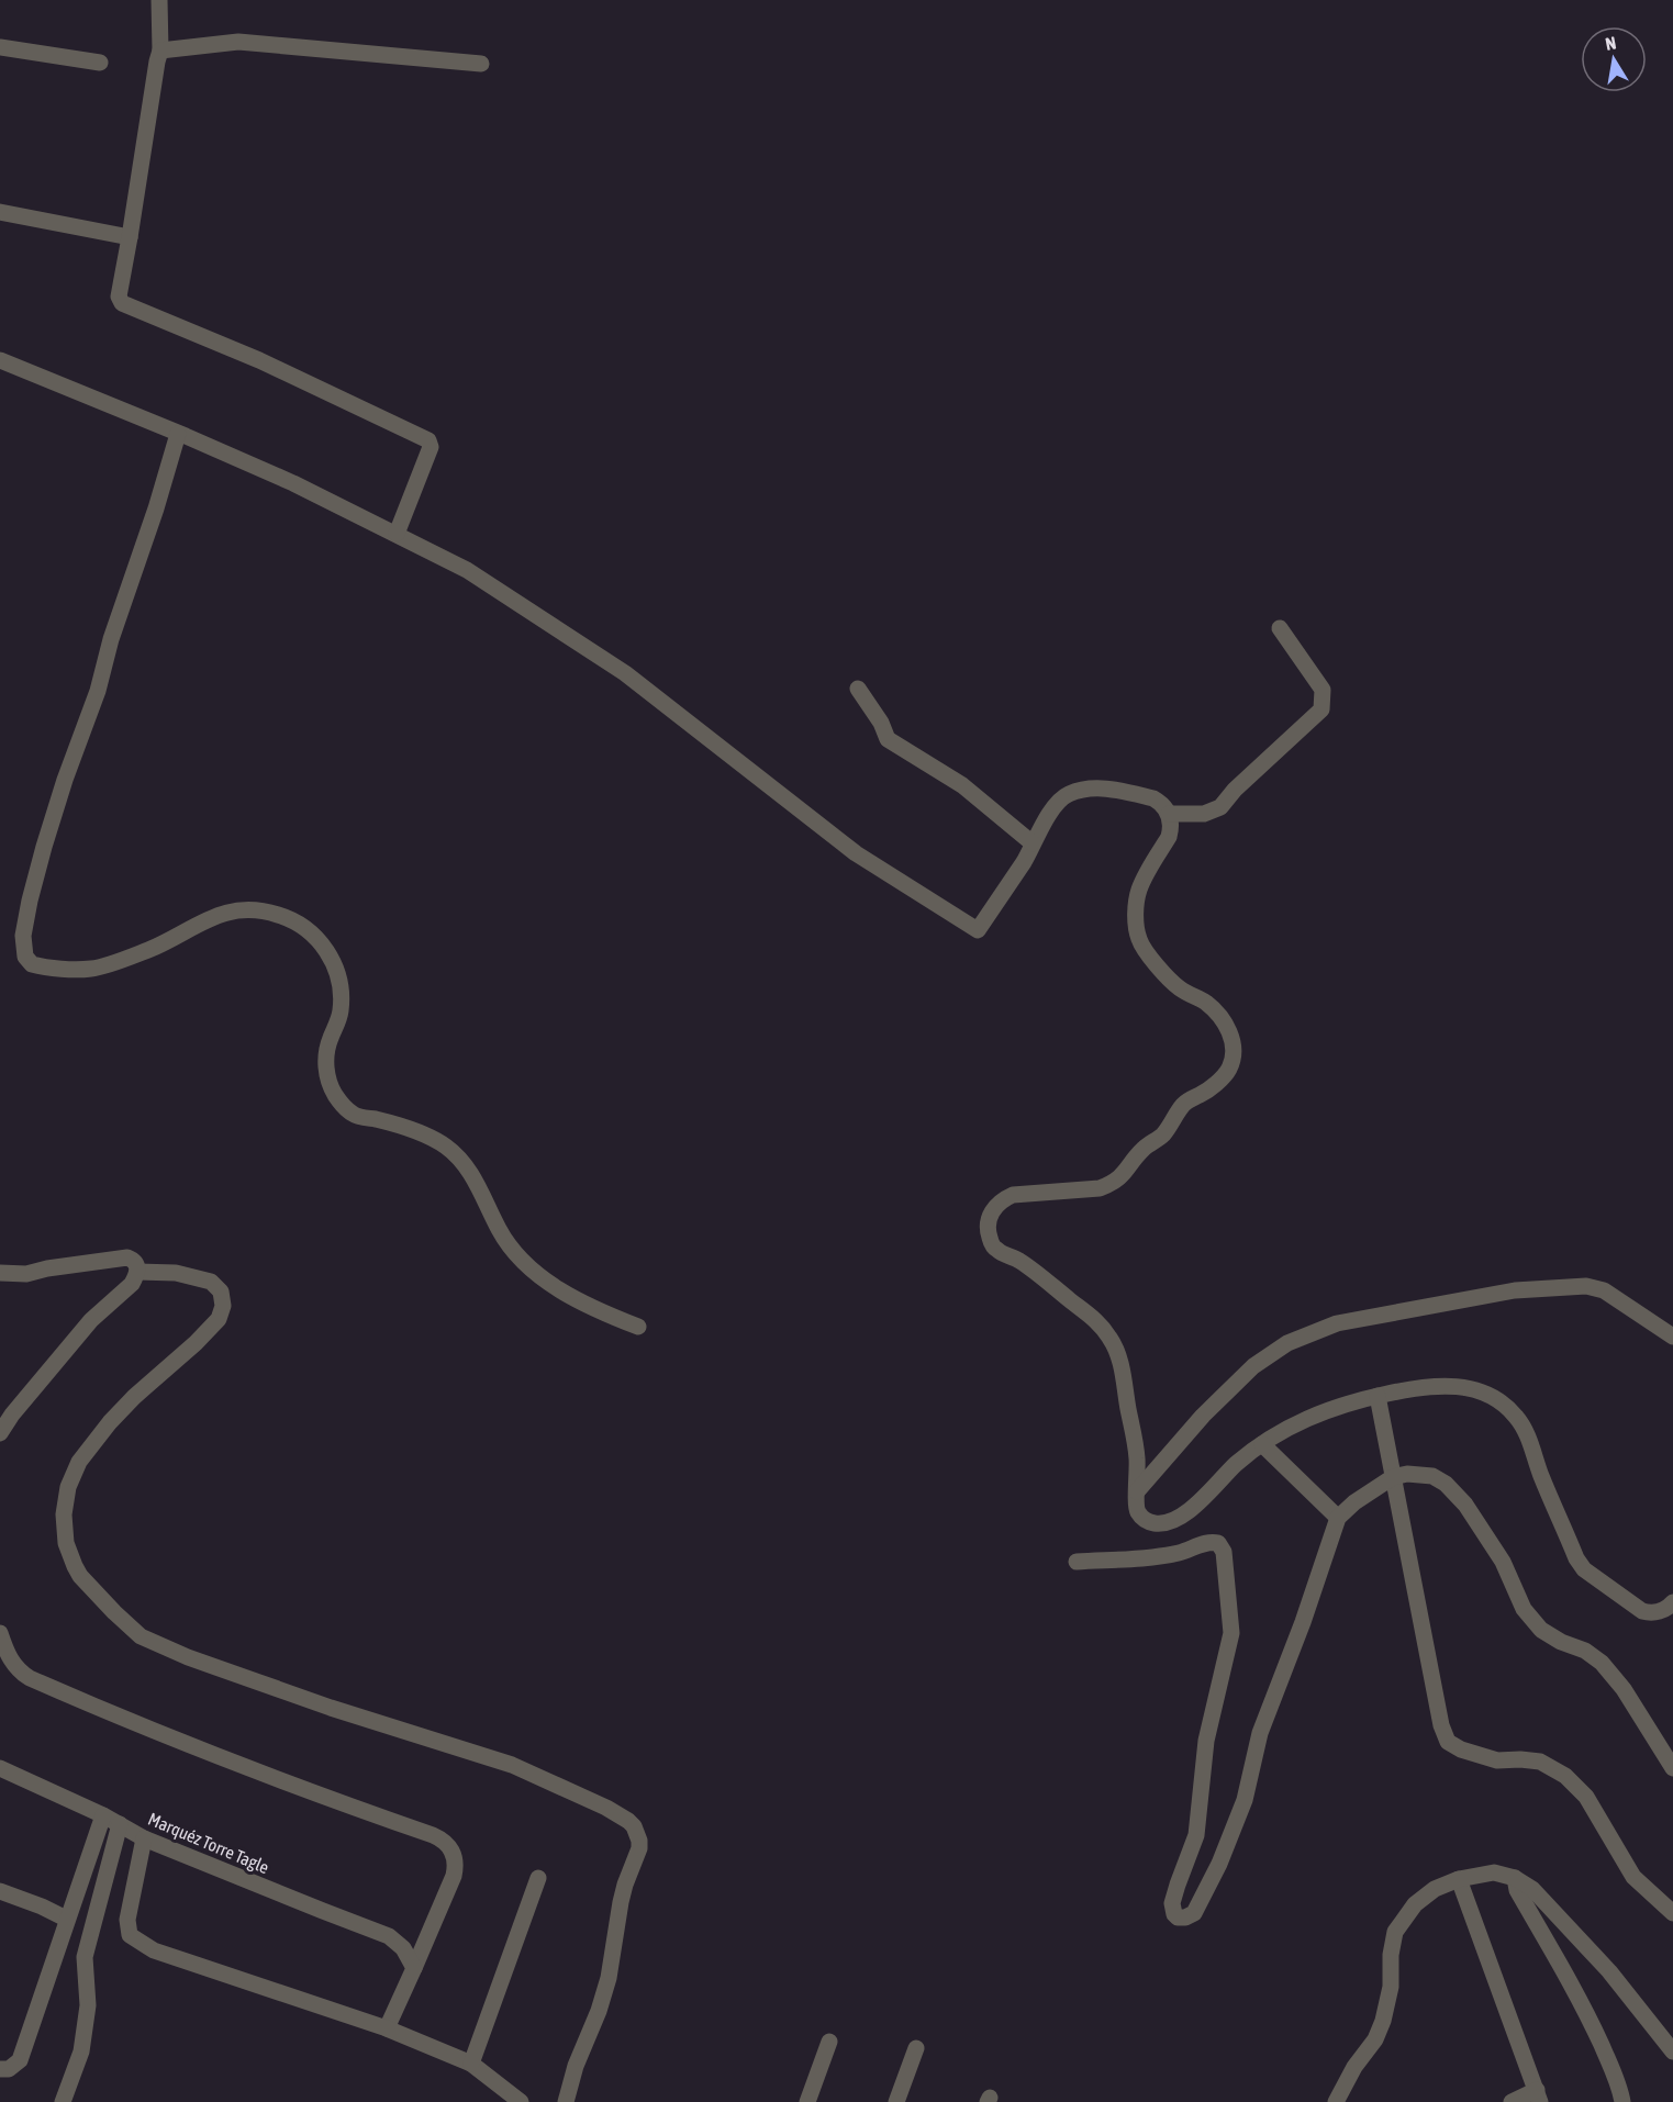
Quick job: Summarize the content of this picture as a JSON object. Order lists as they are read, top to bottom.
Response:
{
  "streets": {
    "street": ["Marquéz Torre Tagle"]
  },
  "north": "top"
}
